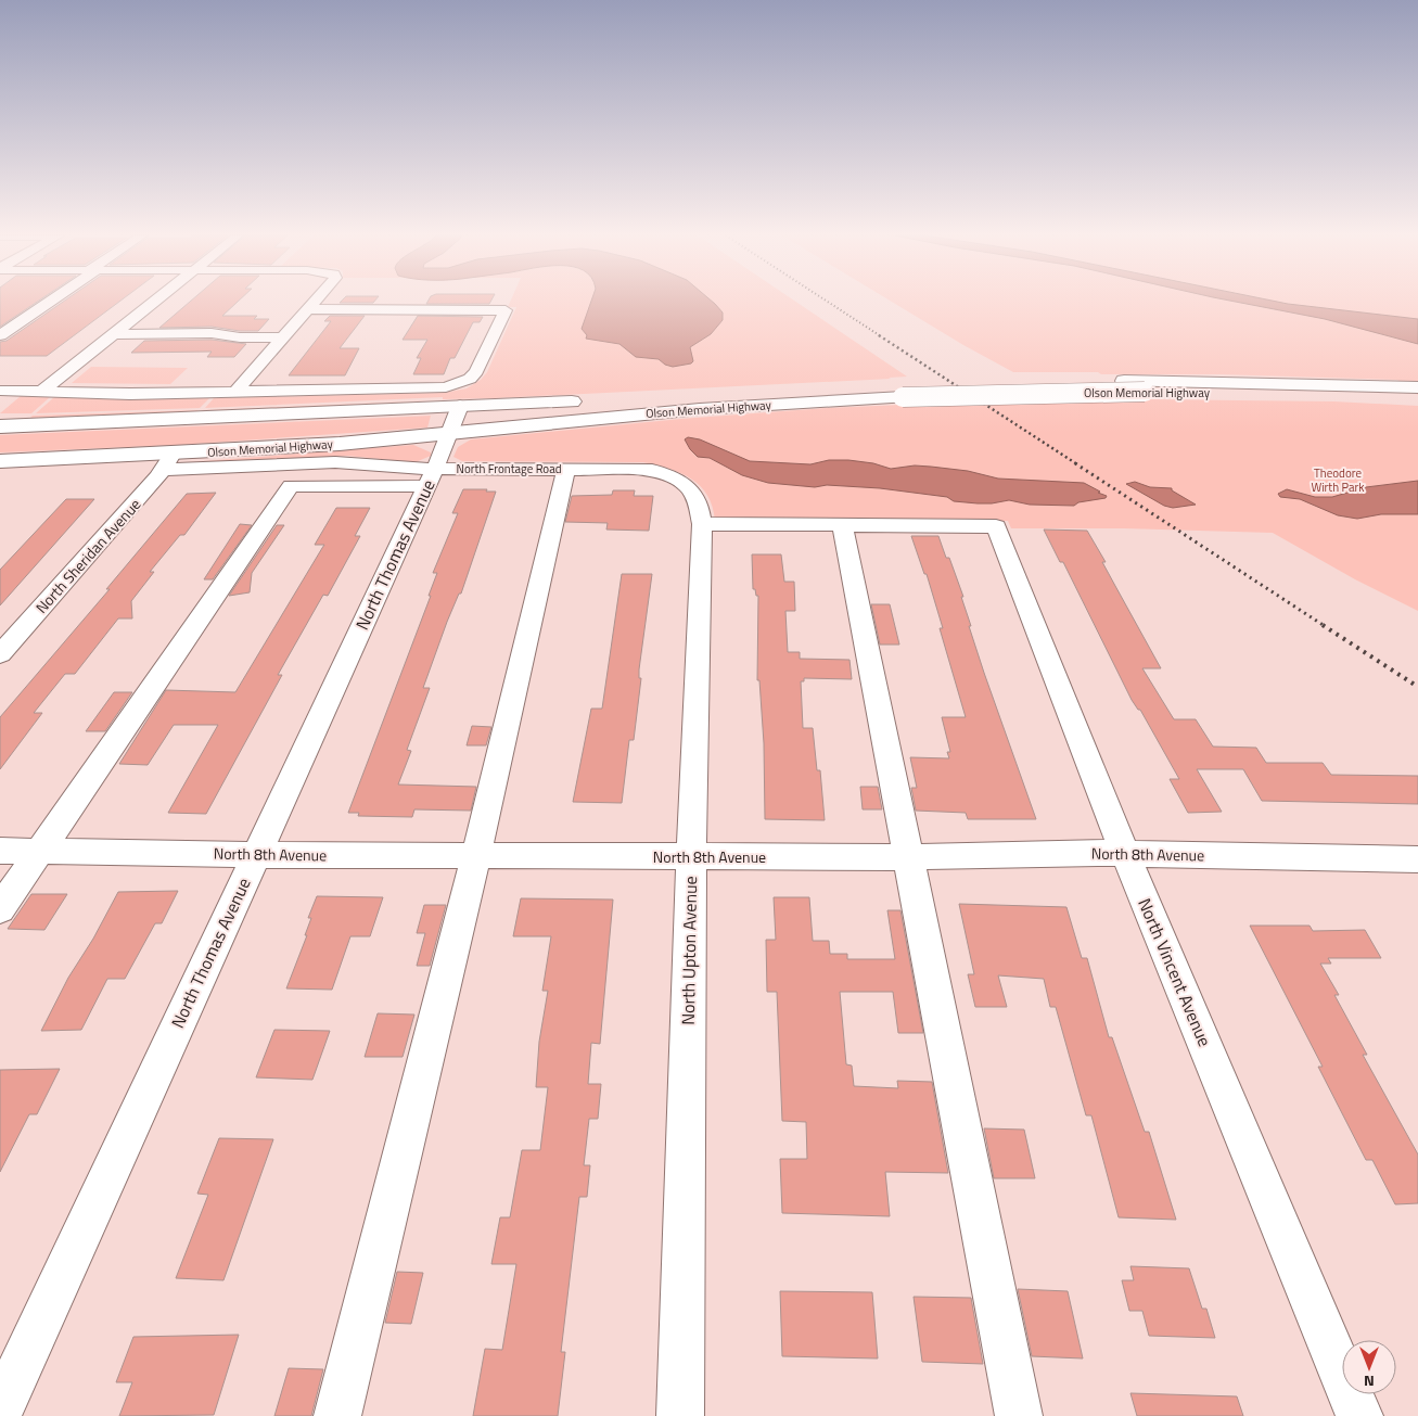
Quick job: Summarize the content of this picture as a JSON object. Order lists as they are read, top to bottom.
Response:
{
  "streets": {
    "main road": ["Olson Memorial Highway"],
    "street": [
      "North Frontage Road",
      "North Thomas Avenue",
      "North Sheridan Avenue",
      "North 8th Avenue",
      "North Upton Avenue",
      "North Vincent Avenue"
    ]
  },
  "crossings": [
    ["Olson Memorial Highway", "North Frontage Road"],
    ["Olson Memorial Highway", "North Thomas Avenue"],
    ["Olson Memorial Highway", "North Sheridan Avenue"],
    ["North Frontage Road", "North Thomas Avenue"],
    ["North Frontage Road", "North Sheridan Avenue"],
    ["North Frontage Road", "North Upton Avenue"],
    ["North Thomas Avenue", "North 8th Avenue"],
    ["North 8th Avenue", "North Upton Avenue"],
    ["North 8th Avenue", "North Vincent Avenue"]
  ],
  "parks": ["Theodore Wirth Park"],
  "north": "bottom"
}
